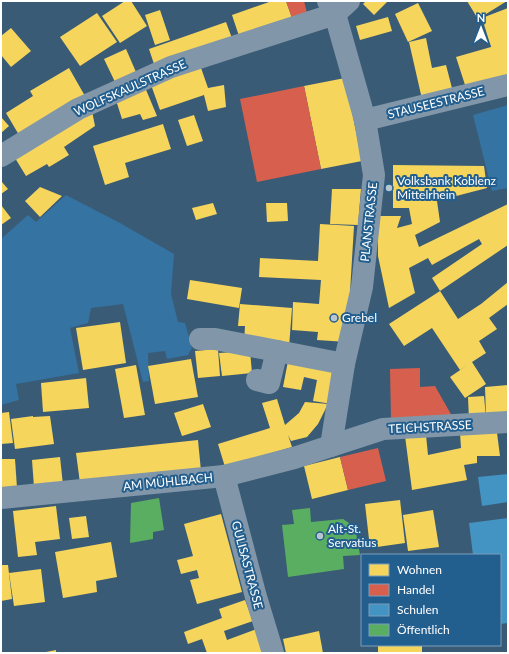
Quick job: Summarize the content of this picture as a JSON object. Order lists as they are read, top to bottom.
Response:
{
  "streets": {
    "street": [
      "WOLFSKAULSTRASSE",
      "STAUSEESTRASSE",
      "PLANSTRASSE",
      "TEICHSTRASSE",
      "AM MÜHLBACH",
      "GULISASTRASSE"
    ]
  },
  "crossings": [
    ["WOLFSKAULSTRASSE", "PLANSTRASSE"],
    ["STAUSEESTRASSE", "PLANSTRASSE"],
    ["PLANSTRASSE", "TEICHSTRASSE"],
    ["PLANSTRASSE", "AM MÜHLBACH"],
    ["TEICHSTRASSE", "AM MÜHLBACH"],
    ["AM MÜHLBACH", "GULISASTRASSE"]
  ],
  "places": ["Volksbank Koblenz Mittelrhein", "Grebel", "Alt-St. Servatius"],
  "legend": [
    "Wohnen",
    "Handel",
    "Schulen",
    "Öffentlich"
  ],
  "north": "top"
}
